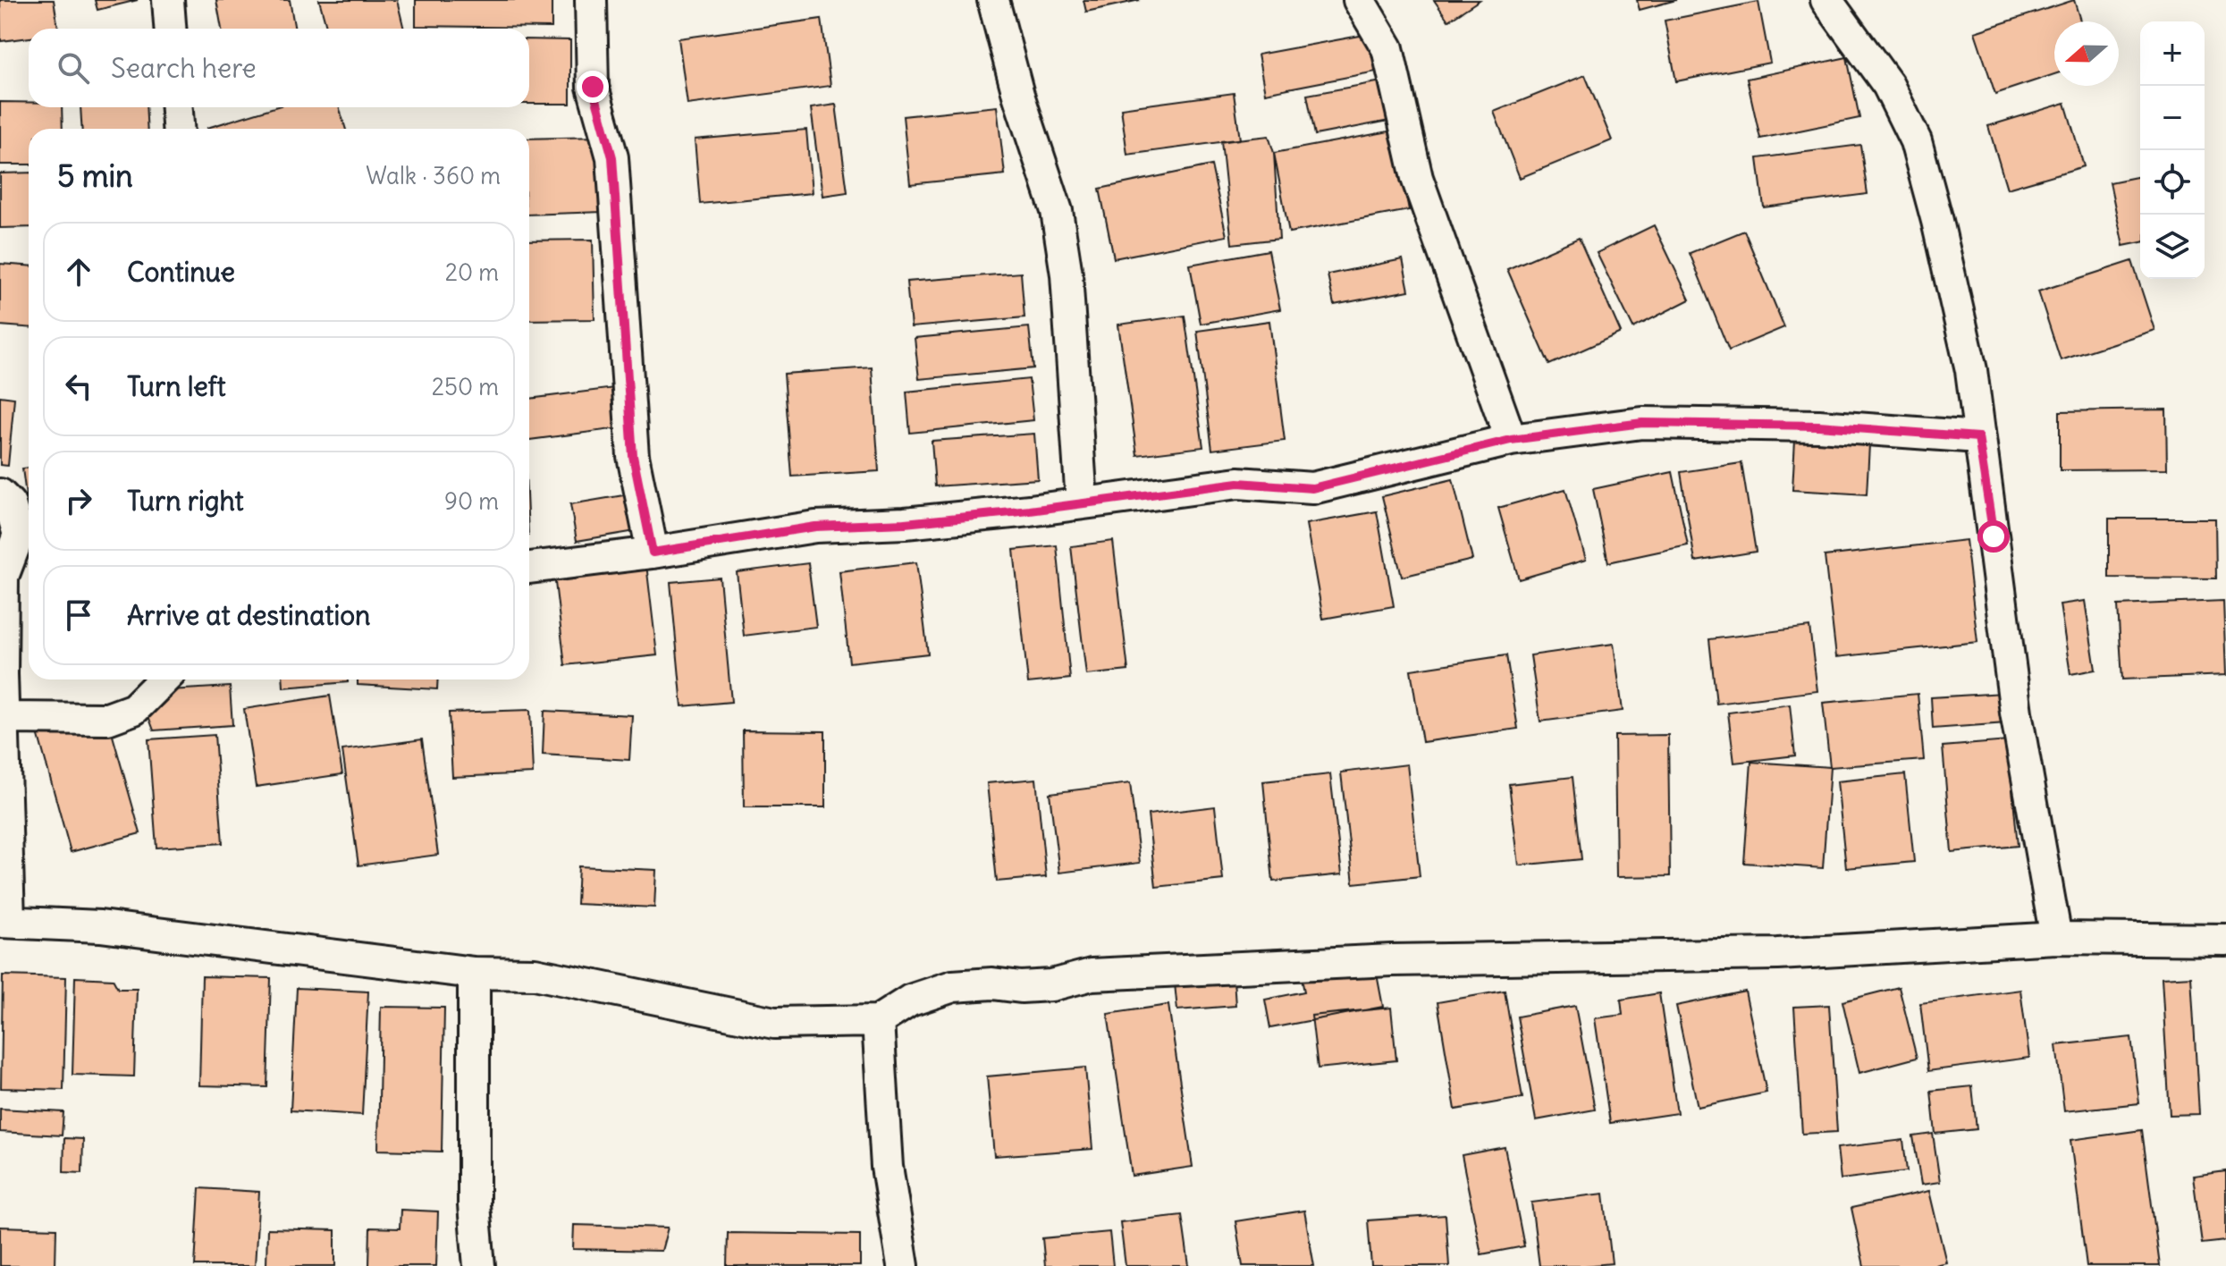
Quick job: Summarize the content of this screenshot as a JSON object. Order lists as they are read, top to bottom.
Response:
{
  "north": "left",
  "page": {
    "map_buttons": ["+", "−"],
    "search": "Search here",
    "heading": ["5 min", "Walk · 360 m"],
    "list": [
      ["Continue", "20 m"],
      ["Turn left", "250 m"],
      ["Turn right", "90 m"],
      "Arrive at destination"
    ]
  }
}
